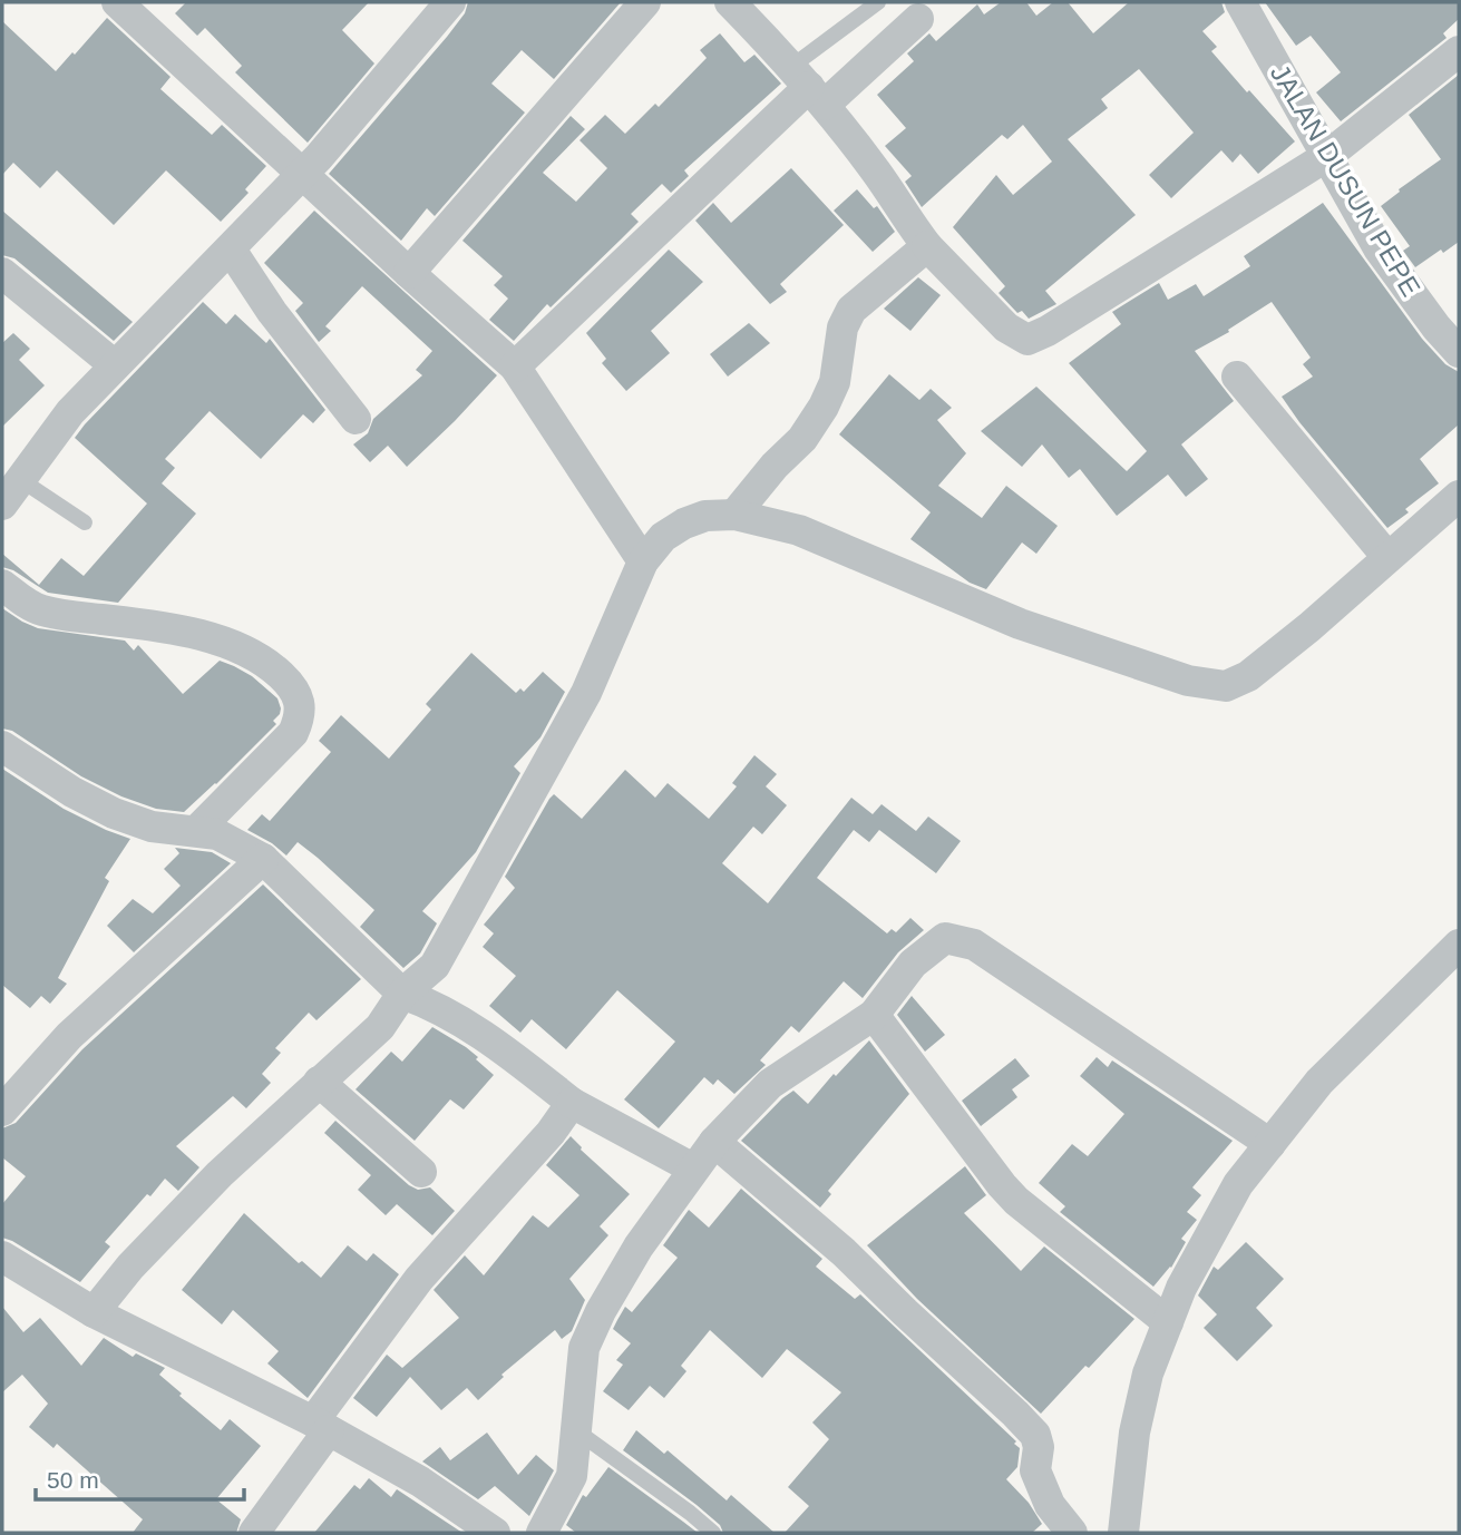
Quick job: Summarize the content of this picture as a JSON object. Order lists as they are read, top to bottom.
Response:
{
  "streets": {
    "street": ["JALAN DUSUN PEPE"]
  },
  "scale_bar": "50 m"
}
